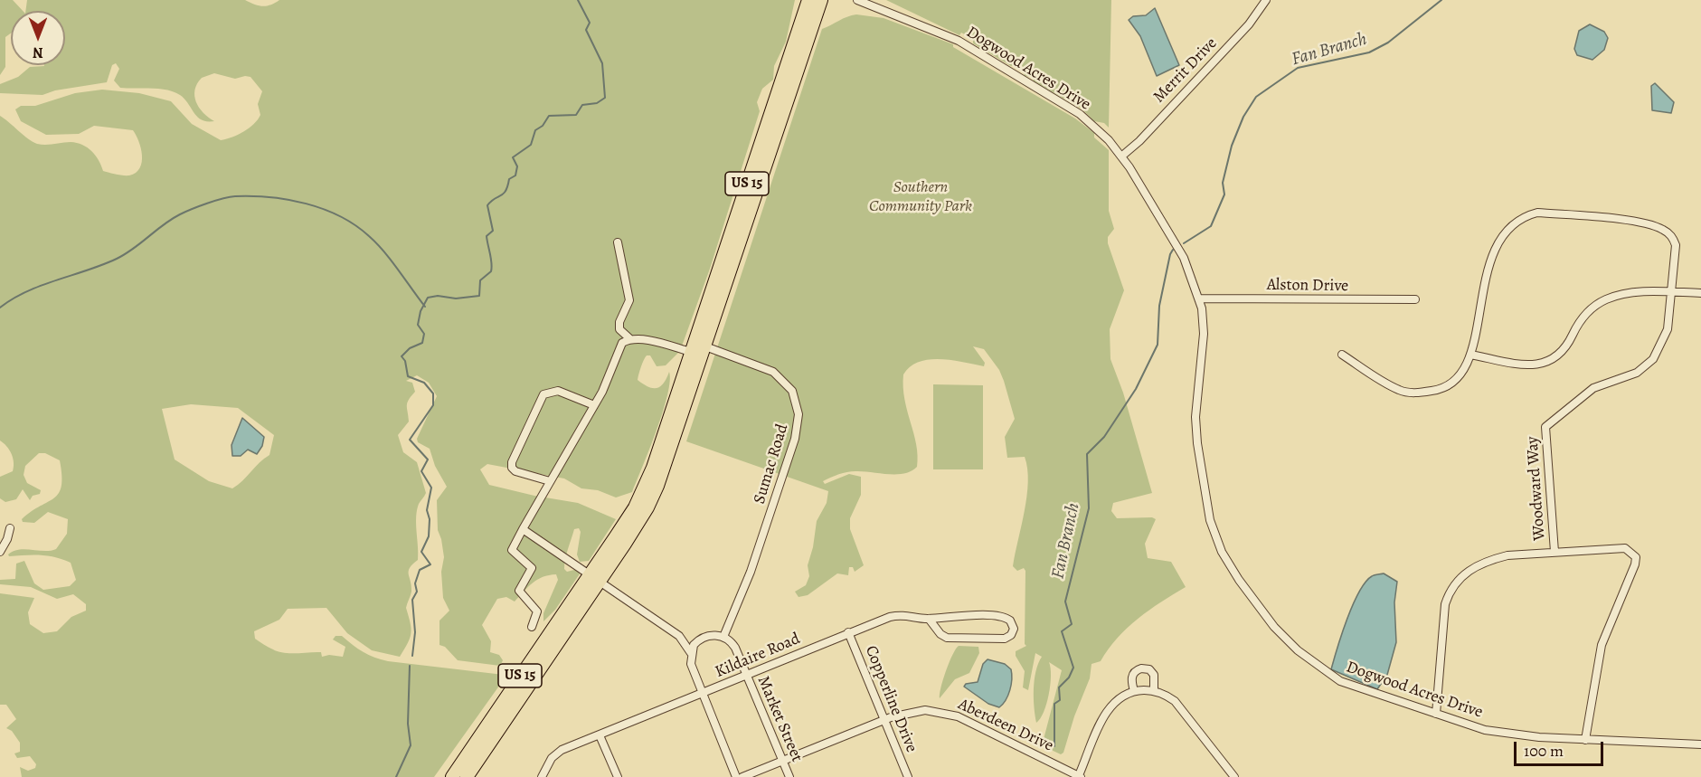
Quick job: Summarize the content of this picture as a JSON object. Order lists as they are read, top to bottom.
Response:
{
  "streets": {
    "highway": ["US 15"],
    "street": [
      "Dogwood Acres Drive",
      "Merrit Drive",
      "Alston Drive",
      "Sumac Road",
      "Woodward Way",
      "Kildaire Road",
      "Copperline Drive",
      "Market Street",
      "Aberdeen Drive"
    ]
  },
  "crossings": [
    ["Dogwood Acres Drive", "Merrit Drive"],
    ["Dogwood Acres Drive", "Alston Drive"],
    ["US 15", "Sumac Road"],
    ["Sumac Road", "Kildaire Road"],
    ["Sumac Road", "Market Street"],
    ["Kildaire Road", "Copperline Drive"],
    ["Kildaire Road", "Market Street"],
    ["Copperline Drive", "Aberdeen Drive"],
    ["Market Street", "Aberdeen Drive"]
  ],
  "water": ["Fan Branch"],
  "parks": ["Southern Community Park"],
  "scale_bar": "100 m",
  "north": "bottom"
}
